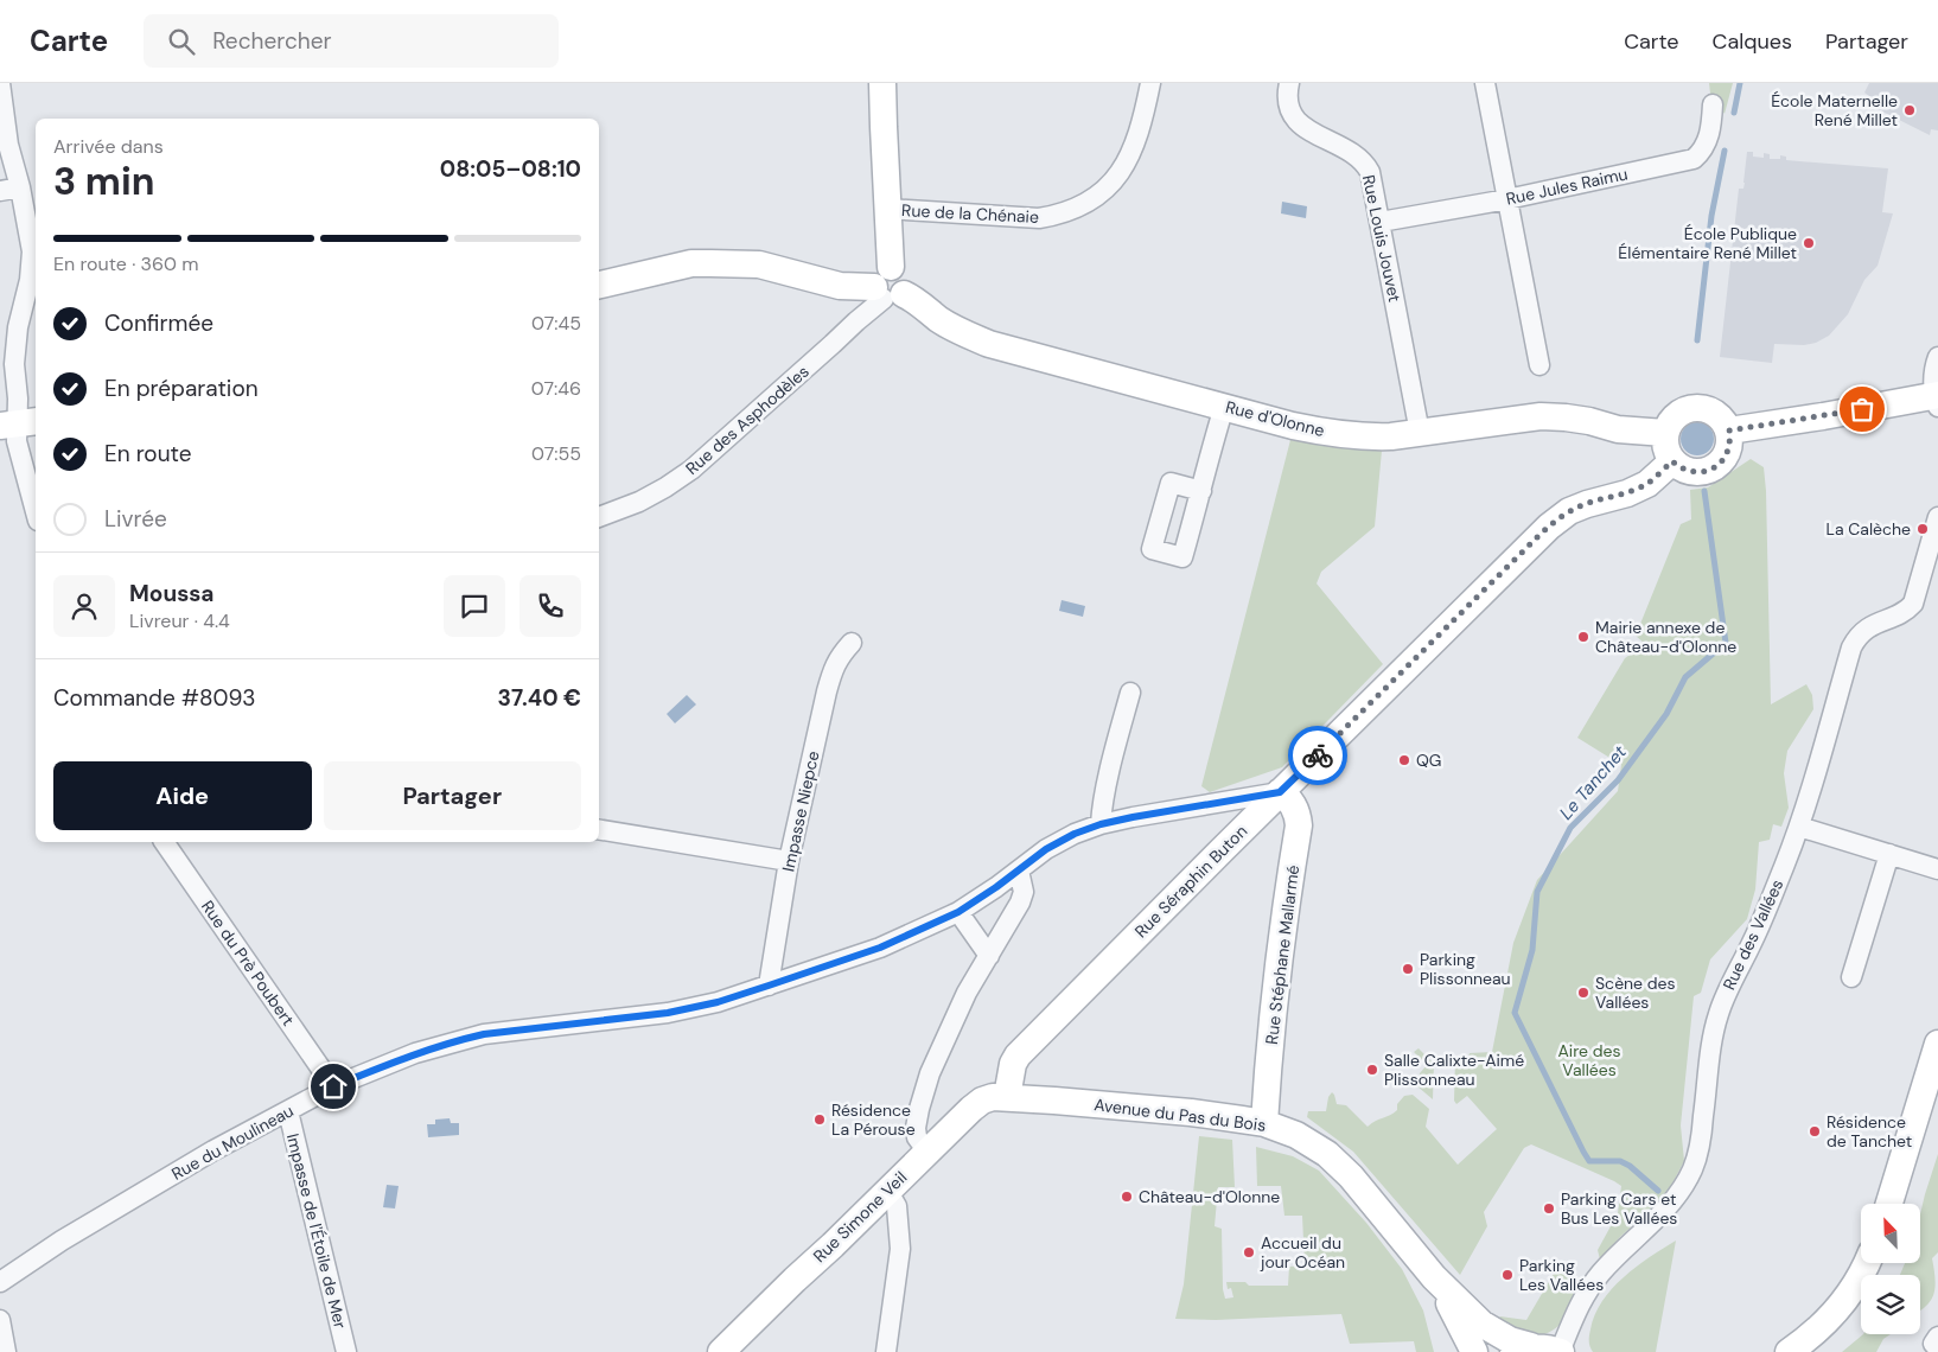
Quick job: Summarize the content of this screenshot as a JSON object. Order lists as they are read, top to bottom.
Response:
{
  "streets": {
    "street": [
      "Rue Jules Raimu",
      "Rue de la Chénaie",
      "Rue Louis Jouvet",
      "Rue d'Olonne",
      "Rue des Asphodèles",
      "Impasse Niepce",
      "Rue Séraphin Buton",
      "Rue des Vallées",
      "Rue Stéphane Mallarmé",
      "Rue du Prè Poubert",
      "Avenue du Pas du Bois",
      "Rue du Moulineau",
      "Rue Simone Veil",
      "Impasse de l'Étoile de Mer"
    ]
  },
  "crossings": [
    ["Rue Jules Raimu", "Rue Louis Jouvet"],
    ["Rue Louis Jouvet", "Rue d'Olonne"],
    ["Rue d'Olonne", "Rue des Asphodèles"],
    ["Rue d'Olonne", "Rue Séraphin Buton"],
    ["Impasse Niepce", "Rue du Moulineau"],
    ["Rue Séraphin Buton", "Rue Stéphane Mallarmé"],
    ["Rue Séraphin Buton", "Avenue du Pas du Bois"],
    ["Rue Séraphin Buton", "Rue du Moulineau"],
    ["Rue Séraphin Buton", "Rue Simone Veil"],
    ["Rue des Vallées", "Avenue du Pas du Bois"],
    ["Rue Stéphane Mallarmé", "Avenue du Pas du Bois"],
    ["Rue Stéphane Mallarmé", "Rue du Moulineau"],
    ["Rue du Prè Poubert", "Rue du Moulineau"],
    ["Avenue du Pas du Bois", "Rue Simone Veil"],
    ["Rue du Moulineau", "Impasse de l'Étoile de Mer"]
  ],
  "water": ["Le Tanchet"],
  "parks": ["Aire des Vallées"],
  "places": [
    "École Maternelle René Millet",
    "École Publique Élémentaire René Millet",
    "La Calèche",
    "Mairie annexe de Château-d'Olonne",
    "QG",
    "Parking Plissonneau",
    "Scène des Vallées",
    "Salle Calixte-Aimé Plissonneau",
    "Résidence La Pérouse",
    "Résidence de Tanchet",
    "Château-d'Olonne",
    "Parking Cars et Bus Les Vallées",
    "Accueil du jour Océan",
    "Parking Les Vallées"
  ],
  "north": "top left",
  "page": {
    "header": "Carte",
    "search": "Rechercher",
    "nav": ["Carte", "Calques", "Partager"],
    "heading": ["3 min", "Arrivée dans", "08:05–08:10"],
    "panel": [
      "Moussa",
      "Livreur · 4.4",
      "Commande #8093",
      "37.40 €"
    ],
    "bar": "En route · 360 m",
    "list": [
      ["Confirmée", "07:45"],
      ["En préparation", "07:46"],
      ["En route", "07:55"],
      "Livrée"
    ],
    "buttons": ["Aide", "Partager"]
  }
}
